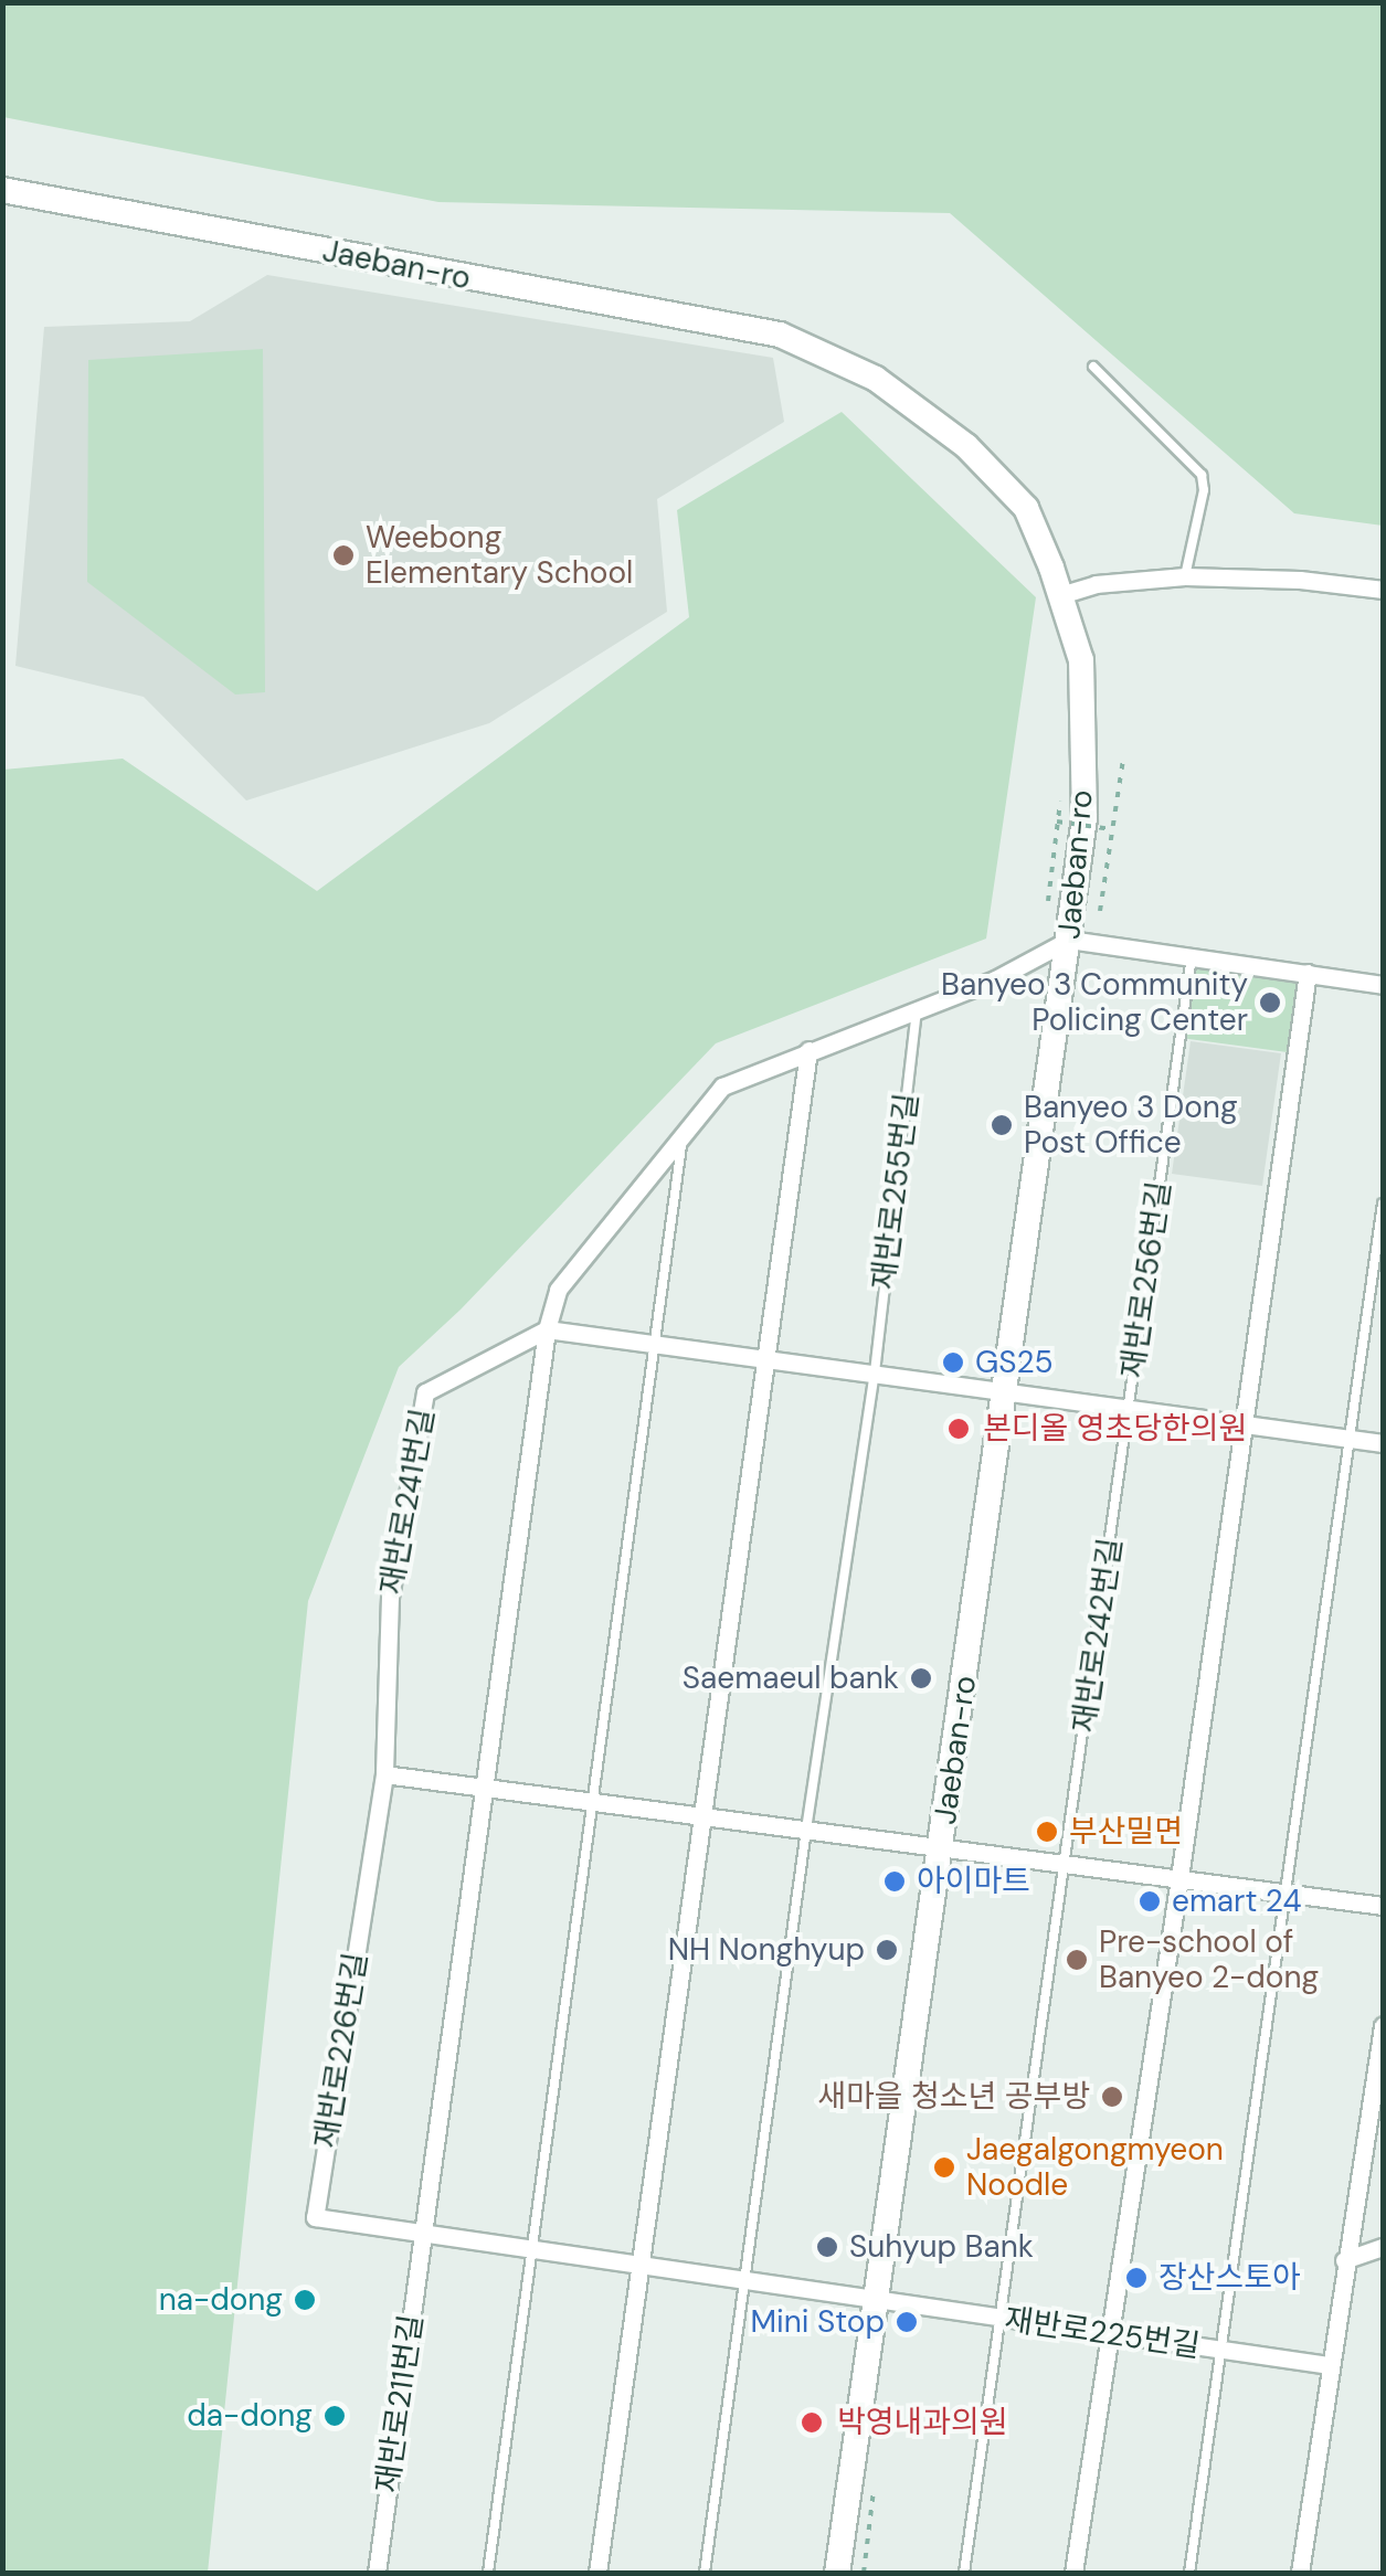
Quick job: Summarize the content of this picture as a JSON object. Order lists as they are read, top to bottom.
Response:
{
  "streets": {
    "main road": ["Jaeban-ro"],
    "street": [
      "재반로241번길",
      "재반로226번길",
      "재반로225번길",
      "재반로211번길"
    ],
    "lane": ["재반로255번길", "재반로256번길", "재반로242번길"]
  },
  "crossings": [
    ["Jaeban-ro", "재반로226번길"],
    ["Jaeban-ro", "재반로225번길"],
    ["재반로256번길", "재반로242번길"],
    ["재반로241번길", "재반로226번길"],
    ["재반로242번길", "재반로225번길"],
    ["재반로226번길", "재반로225번길"],
    ["재반로226번길", "재반로211번길"]
  ],
  "places": [
    "Weebong Elementary School",
    "Banyeo 3 Community Policing Center",
    "Banyeo 3 Dong Post Office",
    "GS25",
    "본디올 영초당한의원",
    "Saemaeul bank",
    "부산밀면",
    "아이마트",
    "emart 24",
    "NH Nonghyup",
    "Pre-school of Banyeo 2-dong",
    "새마을 청소년 공부방",
    "Jaegalgongmyeon Noodle",
    "Suhyup Bank",
    "장산스토아",
    "na-dong",
    "Mini Stop",
    "da-dong",
    "박영내과의원"
  ]
}
